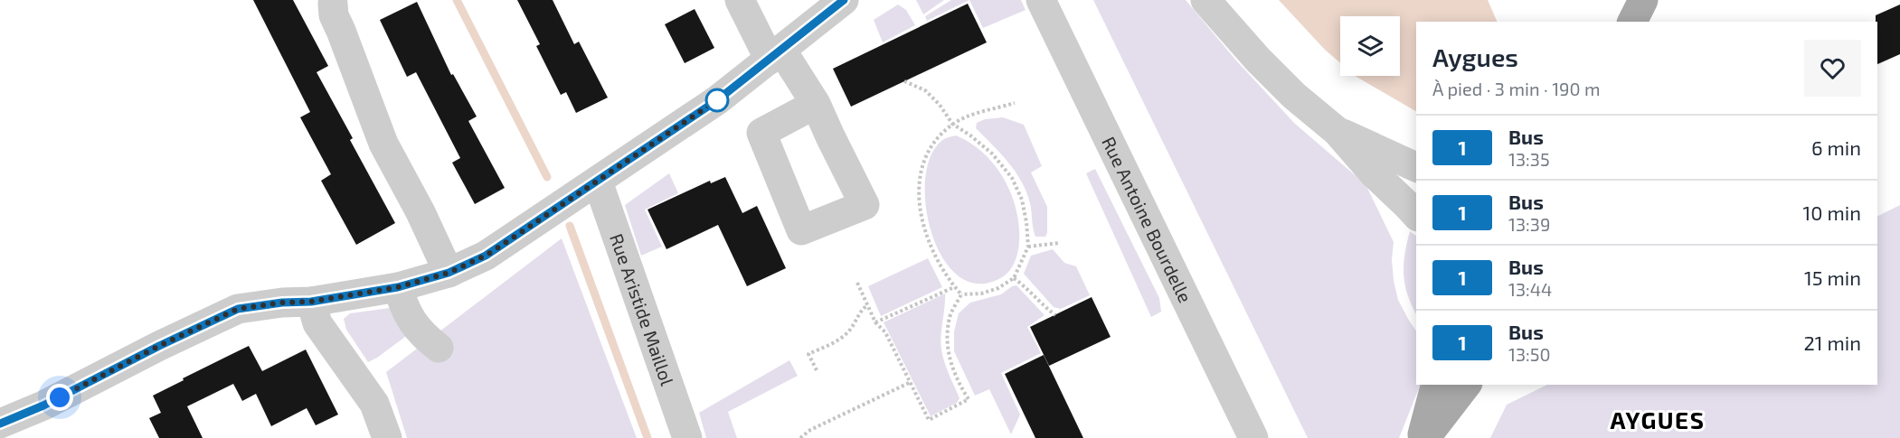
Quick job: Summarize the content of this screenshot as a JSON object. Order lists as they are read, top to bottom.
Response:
{
  "streets": {
    "street": ["Rue Antoine Bourdelle", "Rue Aristide Maillol"]
  },
  "districts": ["AYGUES"],
  "lines": ["bus line 1"],
  "page": {
    "heading": ["Aygues", "À pied · 3 min · 190 m"],
    "list": [
      {
        "mark": "1",
        "name": "Bus",
        "note": "13:35",
        "value": "6 min"
      },
      {
        "mark": "1",
        "name": "Bus",
        "note": "13:39",
        "value": "10 min"
      },
      {
        "mark": "1",
        "name": "Bus",
        "note": "13:44",
        "value": "15 min"
      },
      {
        "mark": "1",
        "name": "Bus",
        "note": "13:50",
        "value": "21 min"
      }
    ]
  }
}
